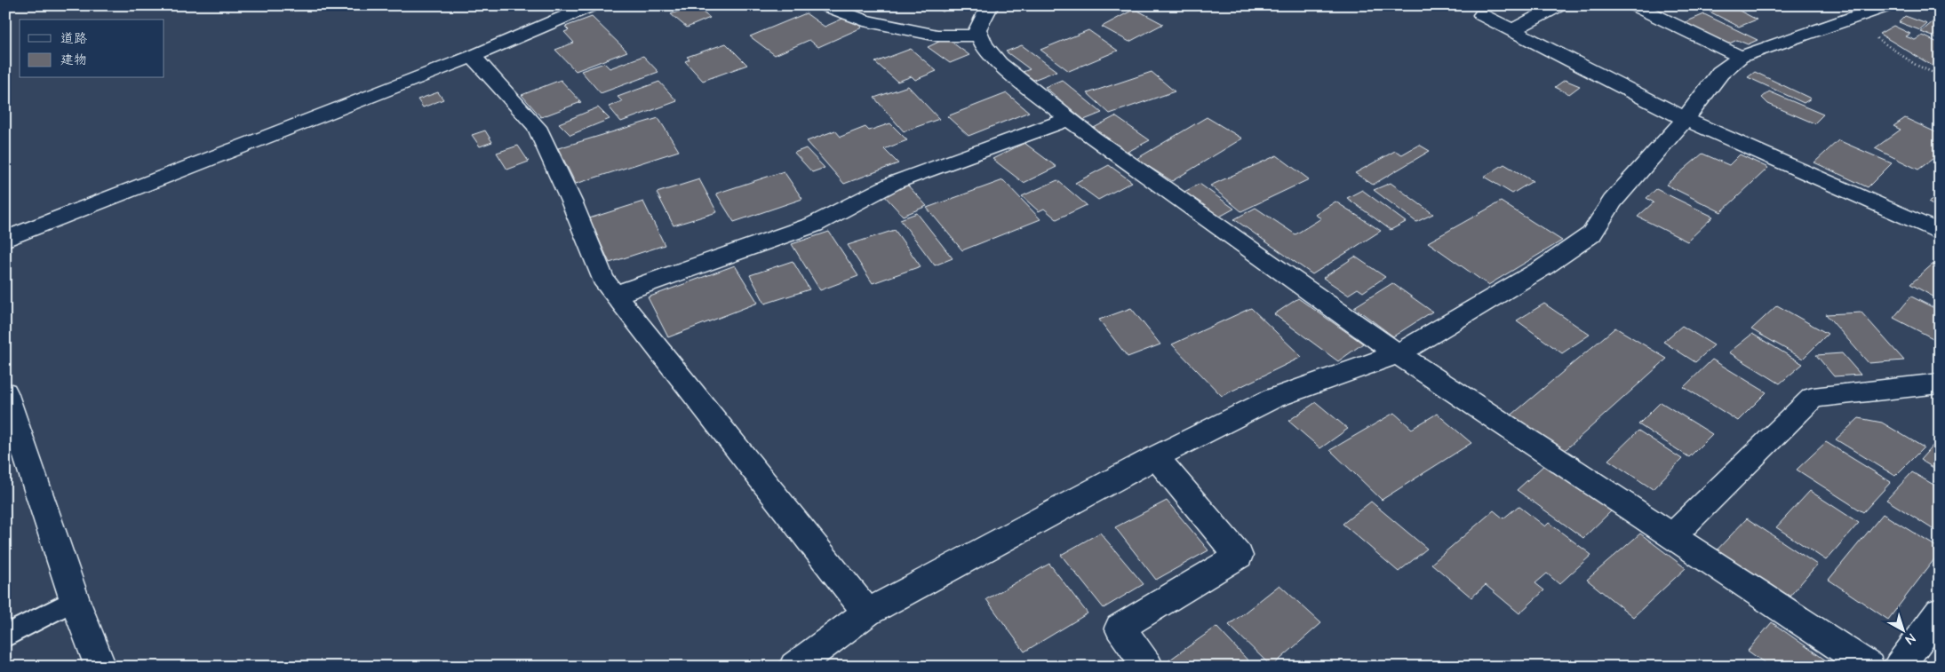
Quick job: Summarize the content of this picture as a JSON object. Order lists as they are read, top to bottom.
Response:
{
  "legend": ["道路", "建物"],
  "north": "bottom right"
}
